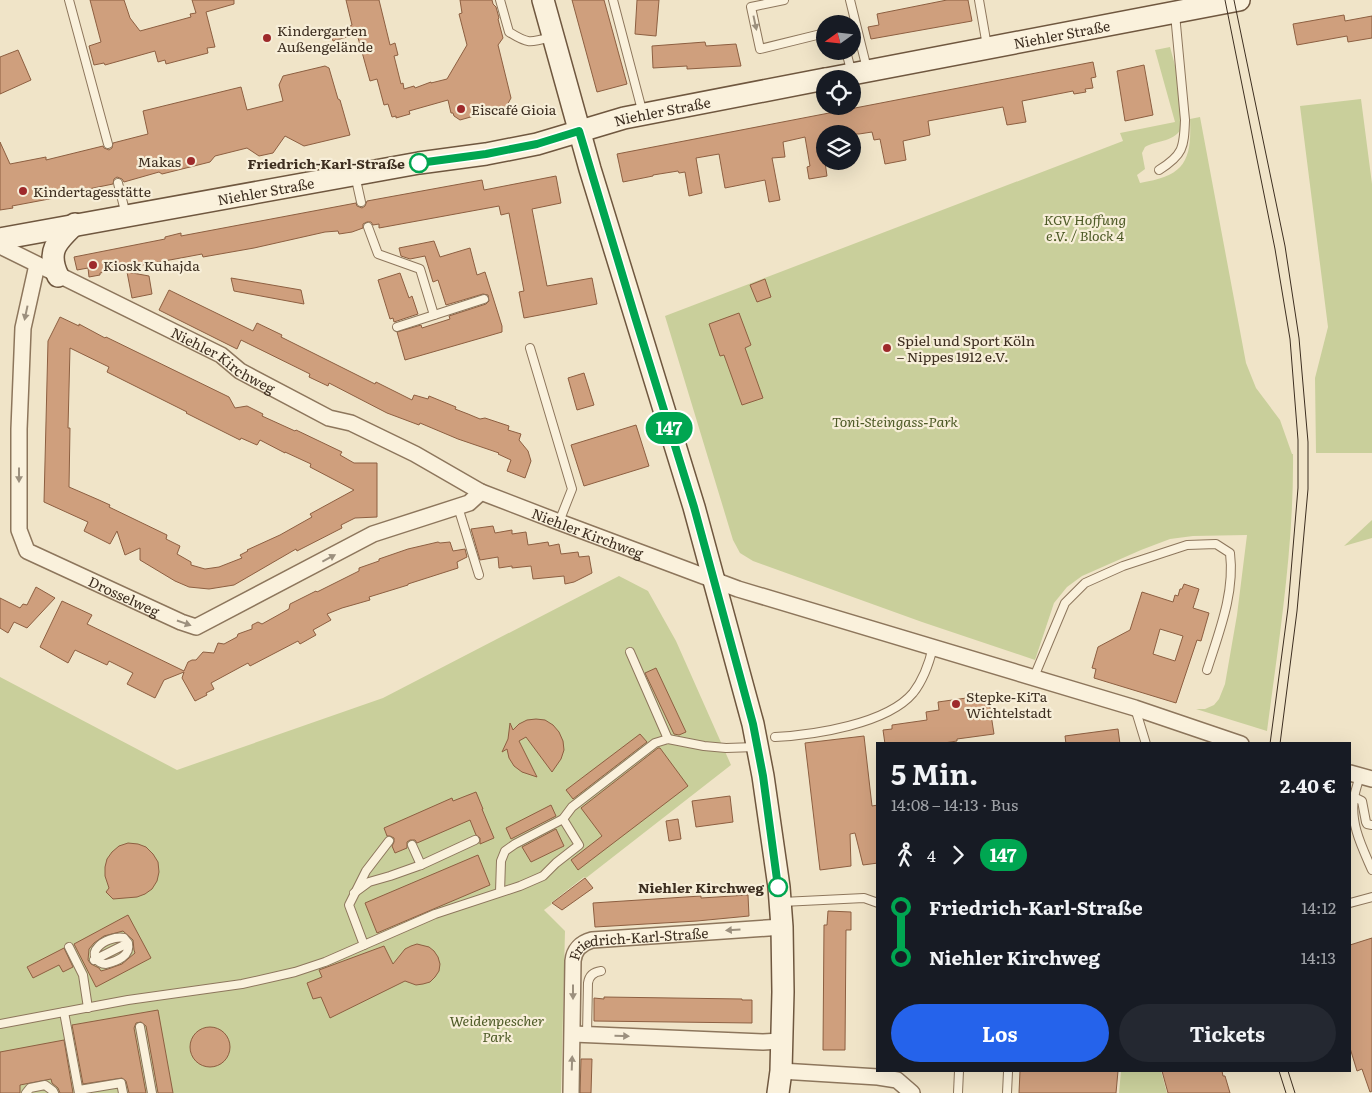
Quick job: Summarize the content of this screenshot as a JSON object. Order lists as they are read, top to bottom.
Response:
{
  "streets": {
    "street": [
      "Niehler Straße",
      "Niehler Kirchweg",
      "Drosselweg",
      "Friedrich-Karl-Straße"
    ]
  },
  "crossings": [
    ["Niehler Kirchweg", "Drosselweg"]
  ],
  "parks": ["KGV Hoffung e.V. / Block 4", "Toni-Steingass-Park", "Weidenpescher Park"],
  "places": [
    "Kindergarten Außengelände",
    "Eiscafé Gioia",
    "Makas",
    "Friedrich-Karl-Straße",
    "Kindertagesstätte",
    "Kiosk Kuhajda",
    "Spiel und Sport Köln – Nippes 1912 e.V.",
    "Stepke-KiTa Wichtelstadt",
    "Niehler Kirchweg"
  ],
  "lines": ["bus line 147"],
  "north": "left",
  "page": {
    "on_map": "147",
    "heading": ["5 Min.", "14:08 – 14:13 · Bus", "2.40 €"],
    "legs": ["4", "147"],
    "list": [
      {
        "name": "Friedrich-Karl-Straße",
        "value": "14:12"
      },
      {
        "name": "Niehler Kirchweg",
        "value": "14:13"
      }
    ],
    "buttons": ["Los", "Tickets"]
  }
}
